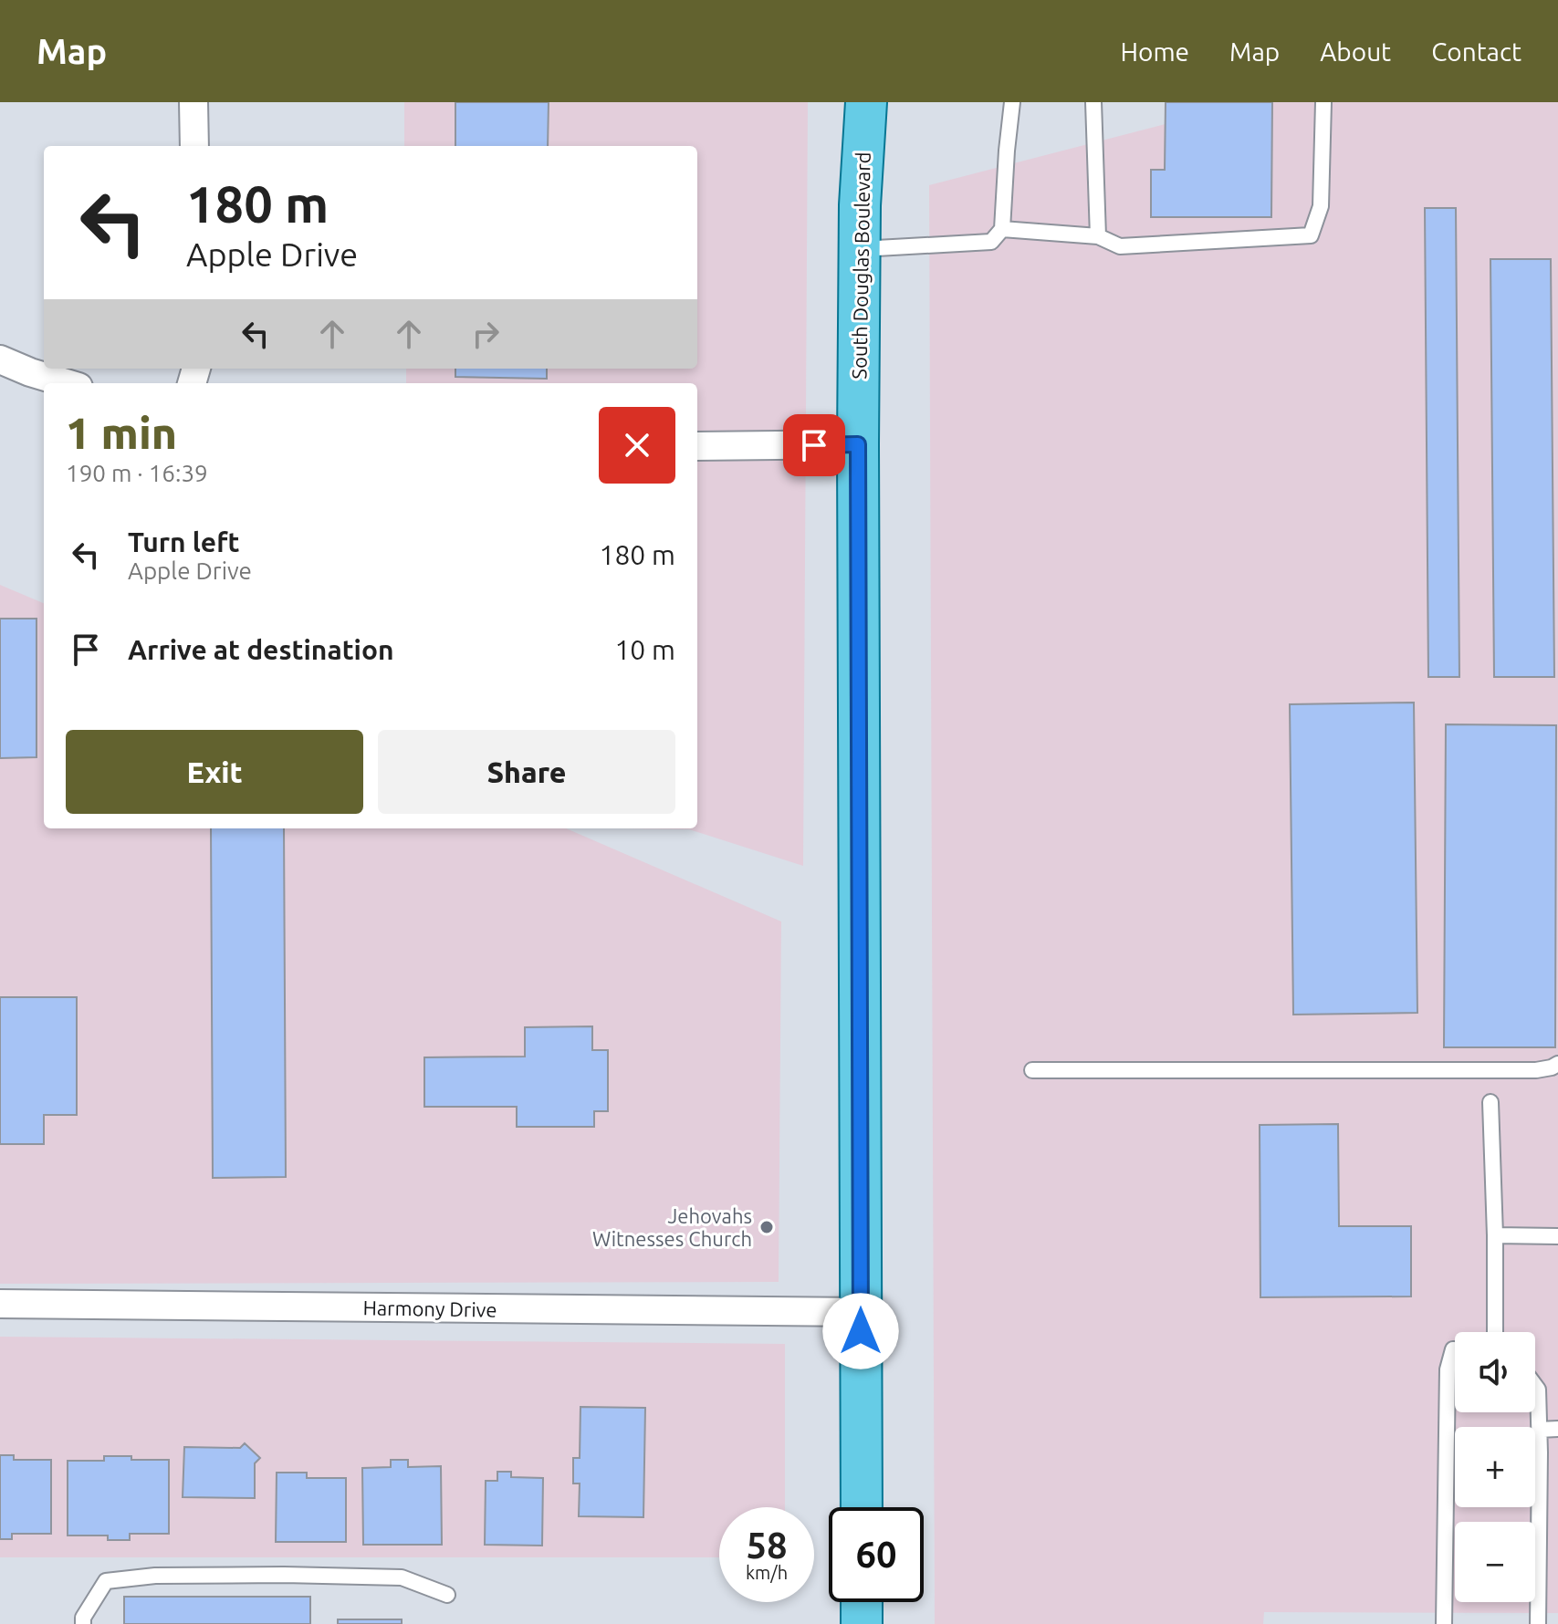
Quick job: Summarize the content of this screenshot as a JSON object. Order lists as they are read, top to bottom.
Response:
{
  "streets": {
    "main road": ["South Douglas Boulevard"],
    "street": ["Harmony Drive"]
  },
  "crossings": [
    ["South Douglas Boulevard", "Harmony Drive"]
  ],
  "places": ["Jehovahs Witnesses Church"],
  "page": {
    "header": "Map",
    "nav": [
      "Home",
      "Map",
      "About",
      "Contact"
    ],
    "turn": ["180 m", "Apple Drive"],
    "heading": ["1 min", "190 m · 16:39"],
    "list": [
      {
        "name": "Turn left",
        "note": "Apple Drive",
        "value": "180 m"
      },
      {
        "name": "Arrive at destination",
        "value": "10 m"
      }
    ],
    "buttons": ["Exit", "Share"],
    "map_buttons": ["+", "−"],
    "speed": "58 km/h",
    "limit": "60"
  }
}
